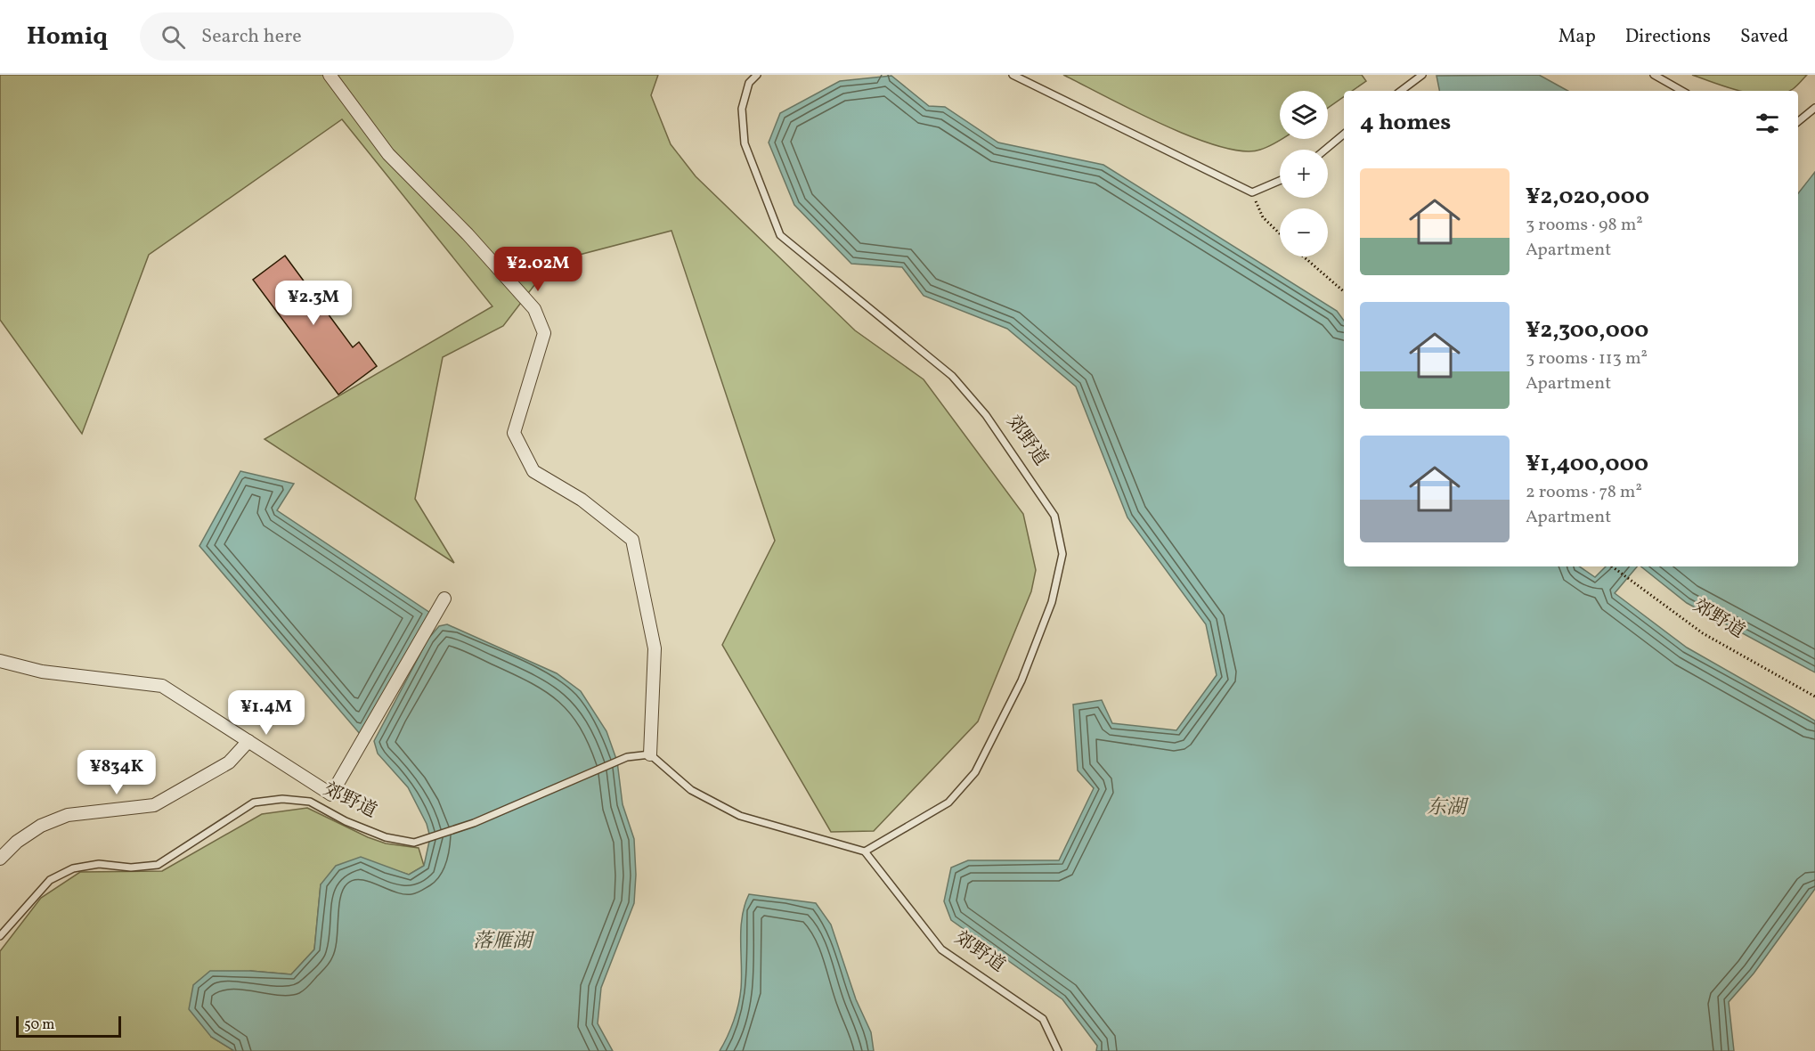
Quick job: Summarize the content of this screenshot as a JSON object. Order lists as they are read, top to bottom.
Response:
{
  "streets": {
    "lane": ["郊野道"]
  },
  "water": ["东湖", "落雁湖"],
  "scale_bar": "50 m",
  "page": {
    "header": "Homiq",
    "search": "Search here",
    "nav": ["Map", "Directions", "Saved"],
    "map_buttons": ["+", "−"],
    "heading": "4 homes",
    "list": [
      {
        "name": "¥2,020,000",
        "note": "3 rooms · 98 m² · Apartment"
      },
      {
        "name": "¥2,300,000",
        "note": "3 rooms · 113 m² · Apartment"
      },
      {
        "name": "¥1,400,000",
        "note": "2 rooms · 78 m² · Apartment"
      }
    ],
    "price": [
      "¥2.02M",
      "¥2.3M",
      "¥1.4M",
      "¥834K"
    ],
    "scale": "50 m"
  }
}
